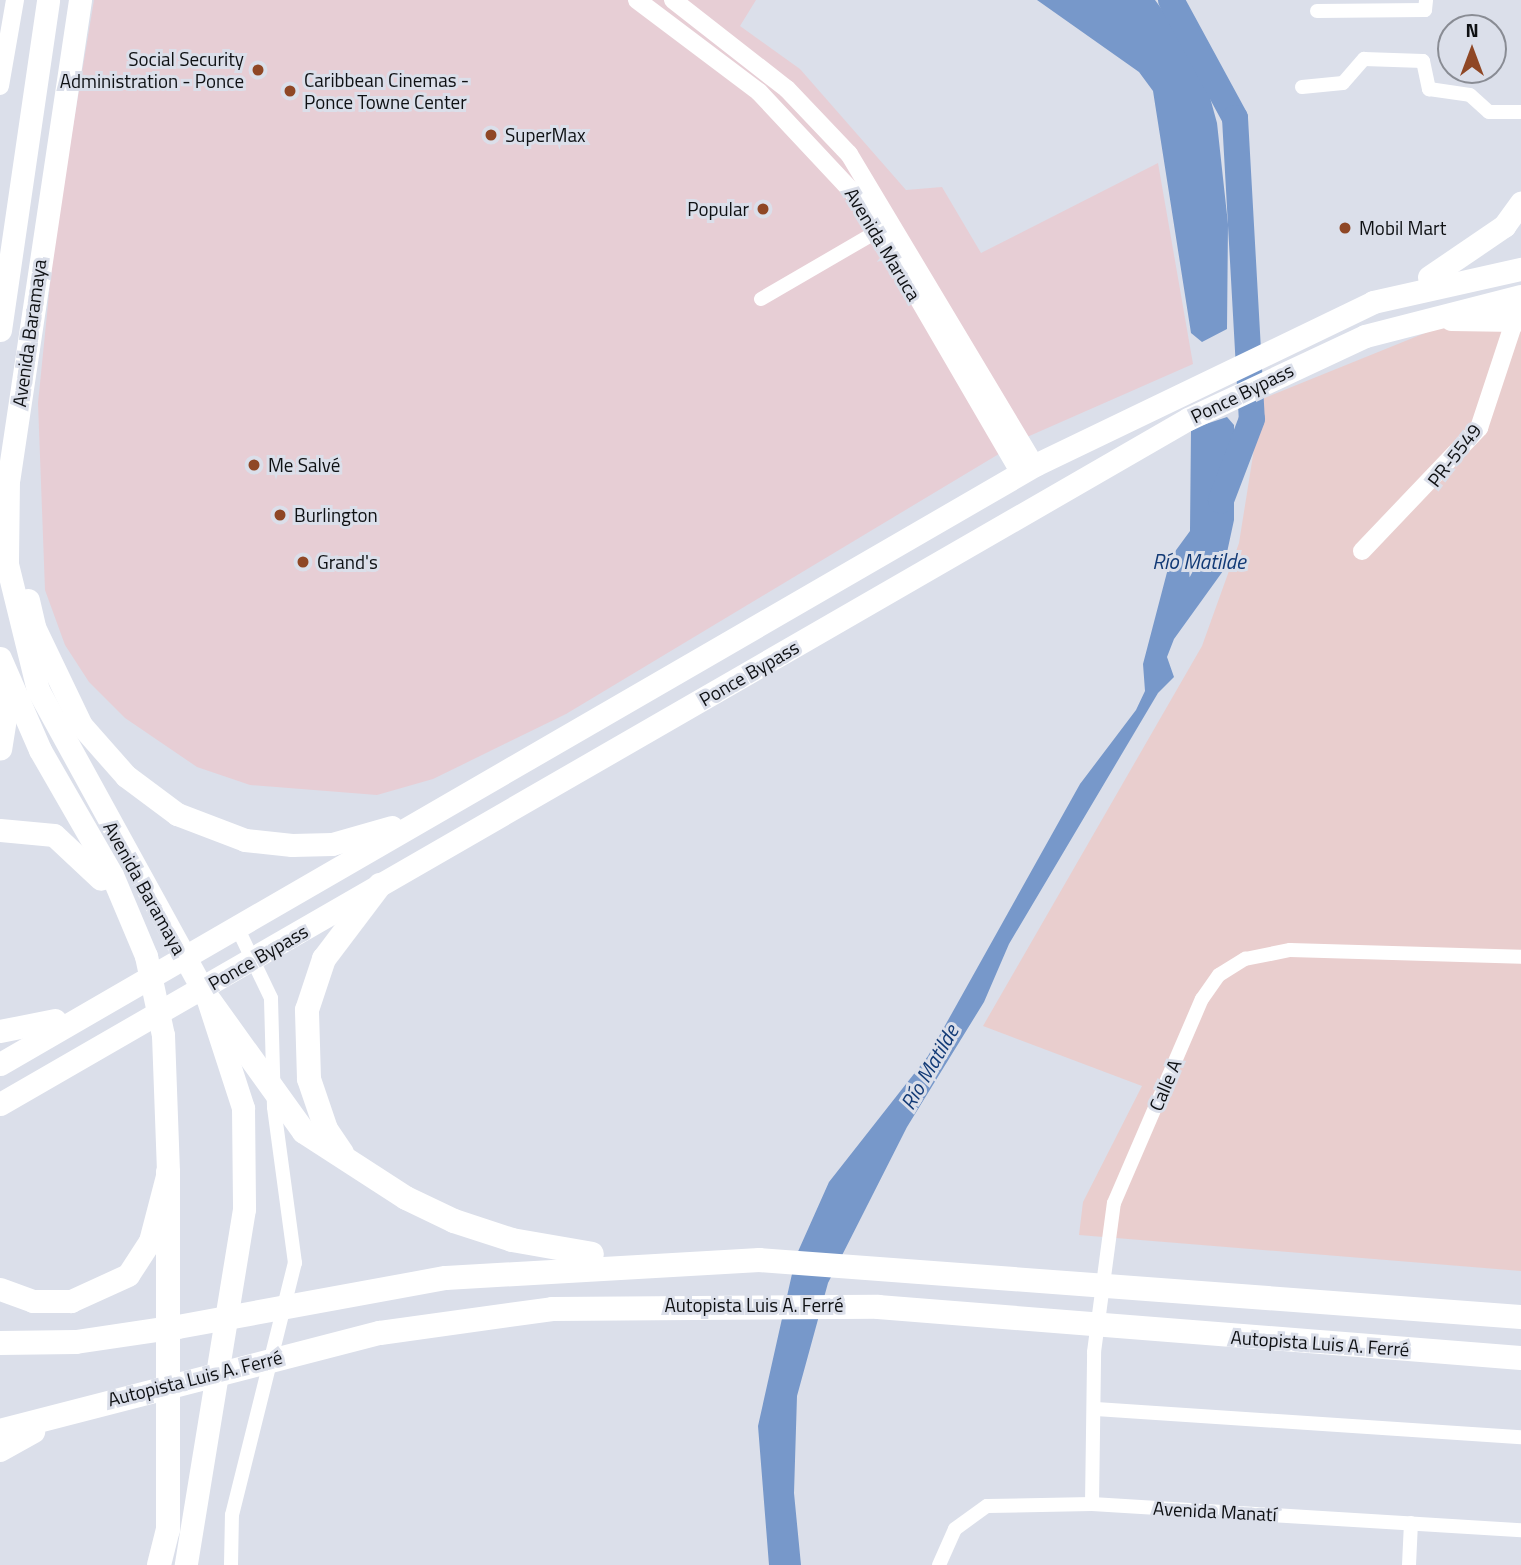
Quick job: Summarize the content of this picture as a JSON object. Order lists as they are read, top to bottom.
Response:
{
  "streets": {
    "highway": ["Avenida Baramaya", "Ponce Bypass", "Autopista Luis A. Ferré"],
    "street": [
      "Avenida Maruca",
      "PR-5549",
      "Calle A",
      "Avenida Manatí"
    ]
  },
  "crossings": [
    ["Avenida Maruca", "Ponce Bypass"],
    ["Ponce Bypass", "PR-5549"],
    ["Calle A", "Avenida Manatí"]
  ],
  "water": ["Río Matilde"],
  "places": [
    "Social Security Administration - Ponce",
    "Caribbean Cinemas - Ponce Towne Center",
    "SuperMax",
    "Popular",
    "Mobil Mart",
    "Me Salvé",
    "Burlington",
    "Grand's"
  ],
  "north": "top"
}
